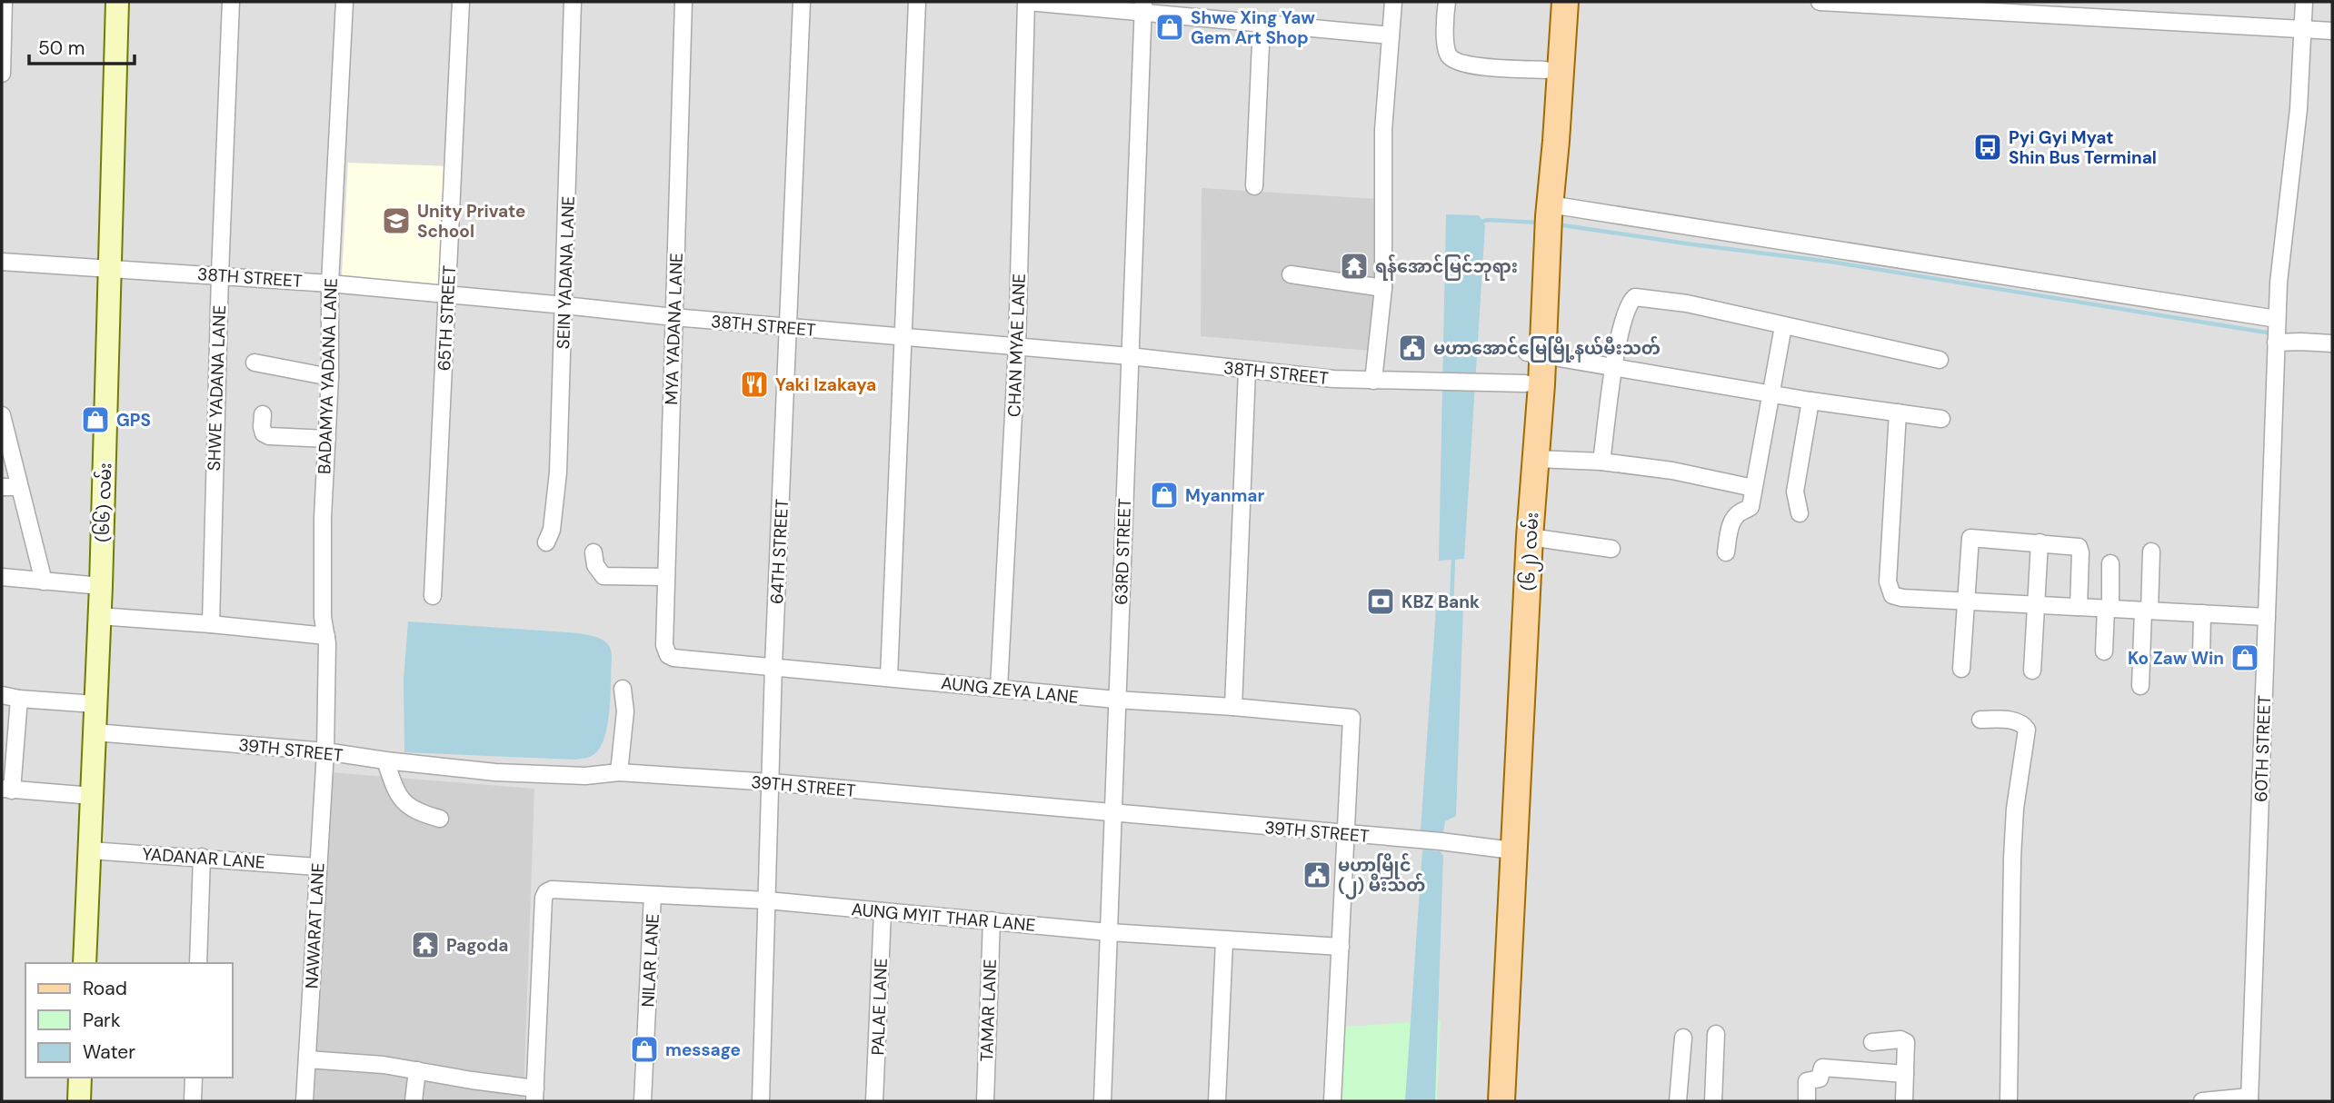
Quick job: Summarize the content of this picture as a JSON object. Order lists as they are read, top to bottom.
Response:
{
  "streets": {
    "main road": ["(၆၂) လမ်း"],
    "street": [
      "SEIN YADANA LANE",
      "38TH STREET",
      "65TH STREET",
      "MYA YADANA LANE",
      "CHAN MYAE LANE",
      "BADAMYA YADANA LANE",
      "SHWE YADANA LANE",
      "(၆၆) လမ်း",
      "64TH STREET",
      "63RD STREET",
      "AUNG ZEYA LANE",
      "60TH STREET",
      "39TH STREET",
      "YADANAR LANE",
      "AUNG MYIT THAR LANE",
      "NAWARAT LANE",
      "NILAR LANE",
      "PALAE LANE",
      "TAMAR LANE"
    ]
  },
  "crossings": [
    ["SEIN YADANA LANE", "38TH STREET"],
    ["38TH STREET", "65TH STREET"],
    ["38TH STREET", "MYA YADANA LANE"],
    ["38TH STREET", "CHAN MYAE LANE"],
    ["38TH STREET", "BADAMYA YADANA LANE"],
    ["38TH STREET", "SHWE YADANA LANE"],
    ["38TH STREET", "(၆၆) လမ်း"],
    ["38TH STREET", "64TH STREET"],
    ["38TH STREET", "63RD STREET"],
    ["38TH STREET", "(၆၂) လမ်း"],
    ["MYA YADANA LANE", "AUNG ZEYA LANE"],
    ["CHAN MYAE LANE", "AUNG ZEYA LANE"],
    ["BADAMYA YADANA LANE", "39TH STREET"],
    ["BADAMYA YADANA LANE", "NAWARAT LANE"],
    ["(၆၆) လမ်း", "39TH STREET"],
    ["(၆၆) လမ်း", "YADANAR LANE"],
    ["64TH STREET", "AUNG ZEYA LANE"],
    ["64TH STREET", "39TH STREET"],
    ["64TH STREET", "AUNG MYIT THAR LANE"],
    ["63RD STREET", "AUNG ZEYA LANE"],
    ["63RD STREET", "39TH STREET"],
    ["63RD STREET", "AUNG MYIT THAR LANE"],
    ["(၆၂) လမ်း", "39TH STREET"],
    ["AUNG ZEYA LANE", "39TH STREET"],
    ["39TH STREET", "NAWARAT LANE"],
    ["YADANAR LANE", "NAWARAT LANE"],
    ["AUNG MYIT THAR LANE", "NILAR LANE"],
    ["AUNG MYIT THAR LANE", "PALAE LANE"],
    ["AUNG MYIT THAR LANE", "TAMAR LANE"]
  ],
  "places": {
    "shop": [
      "Shwe Xing Yaw Gem Art Shop",
      "GPS",
      "Myanmar",
      "Ko Zaw Win",
      "message"
    ],
    "bus stop": ["Pyi Gyi Myat Shin Bus Terminal"],
    "school or university": ["Unity Private School"],
    "temple": ["ရန်အောင်မြင်ဘုရား", "Pagoda"],
    "public building": ["မဟာအောင်မြေမြို့နယ်မီးသတ်", "မဟာမြိုင် (၂) မီးသတ်"],
    "restaurant": ["Yaki Izakaya"],
    "bank": ["KBZ Bank"]
  },
  "legend": ["Road", "Park", "Water"],
  "scale_bar": "50 m"
}
